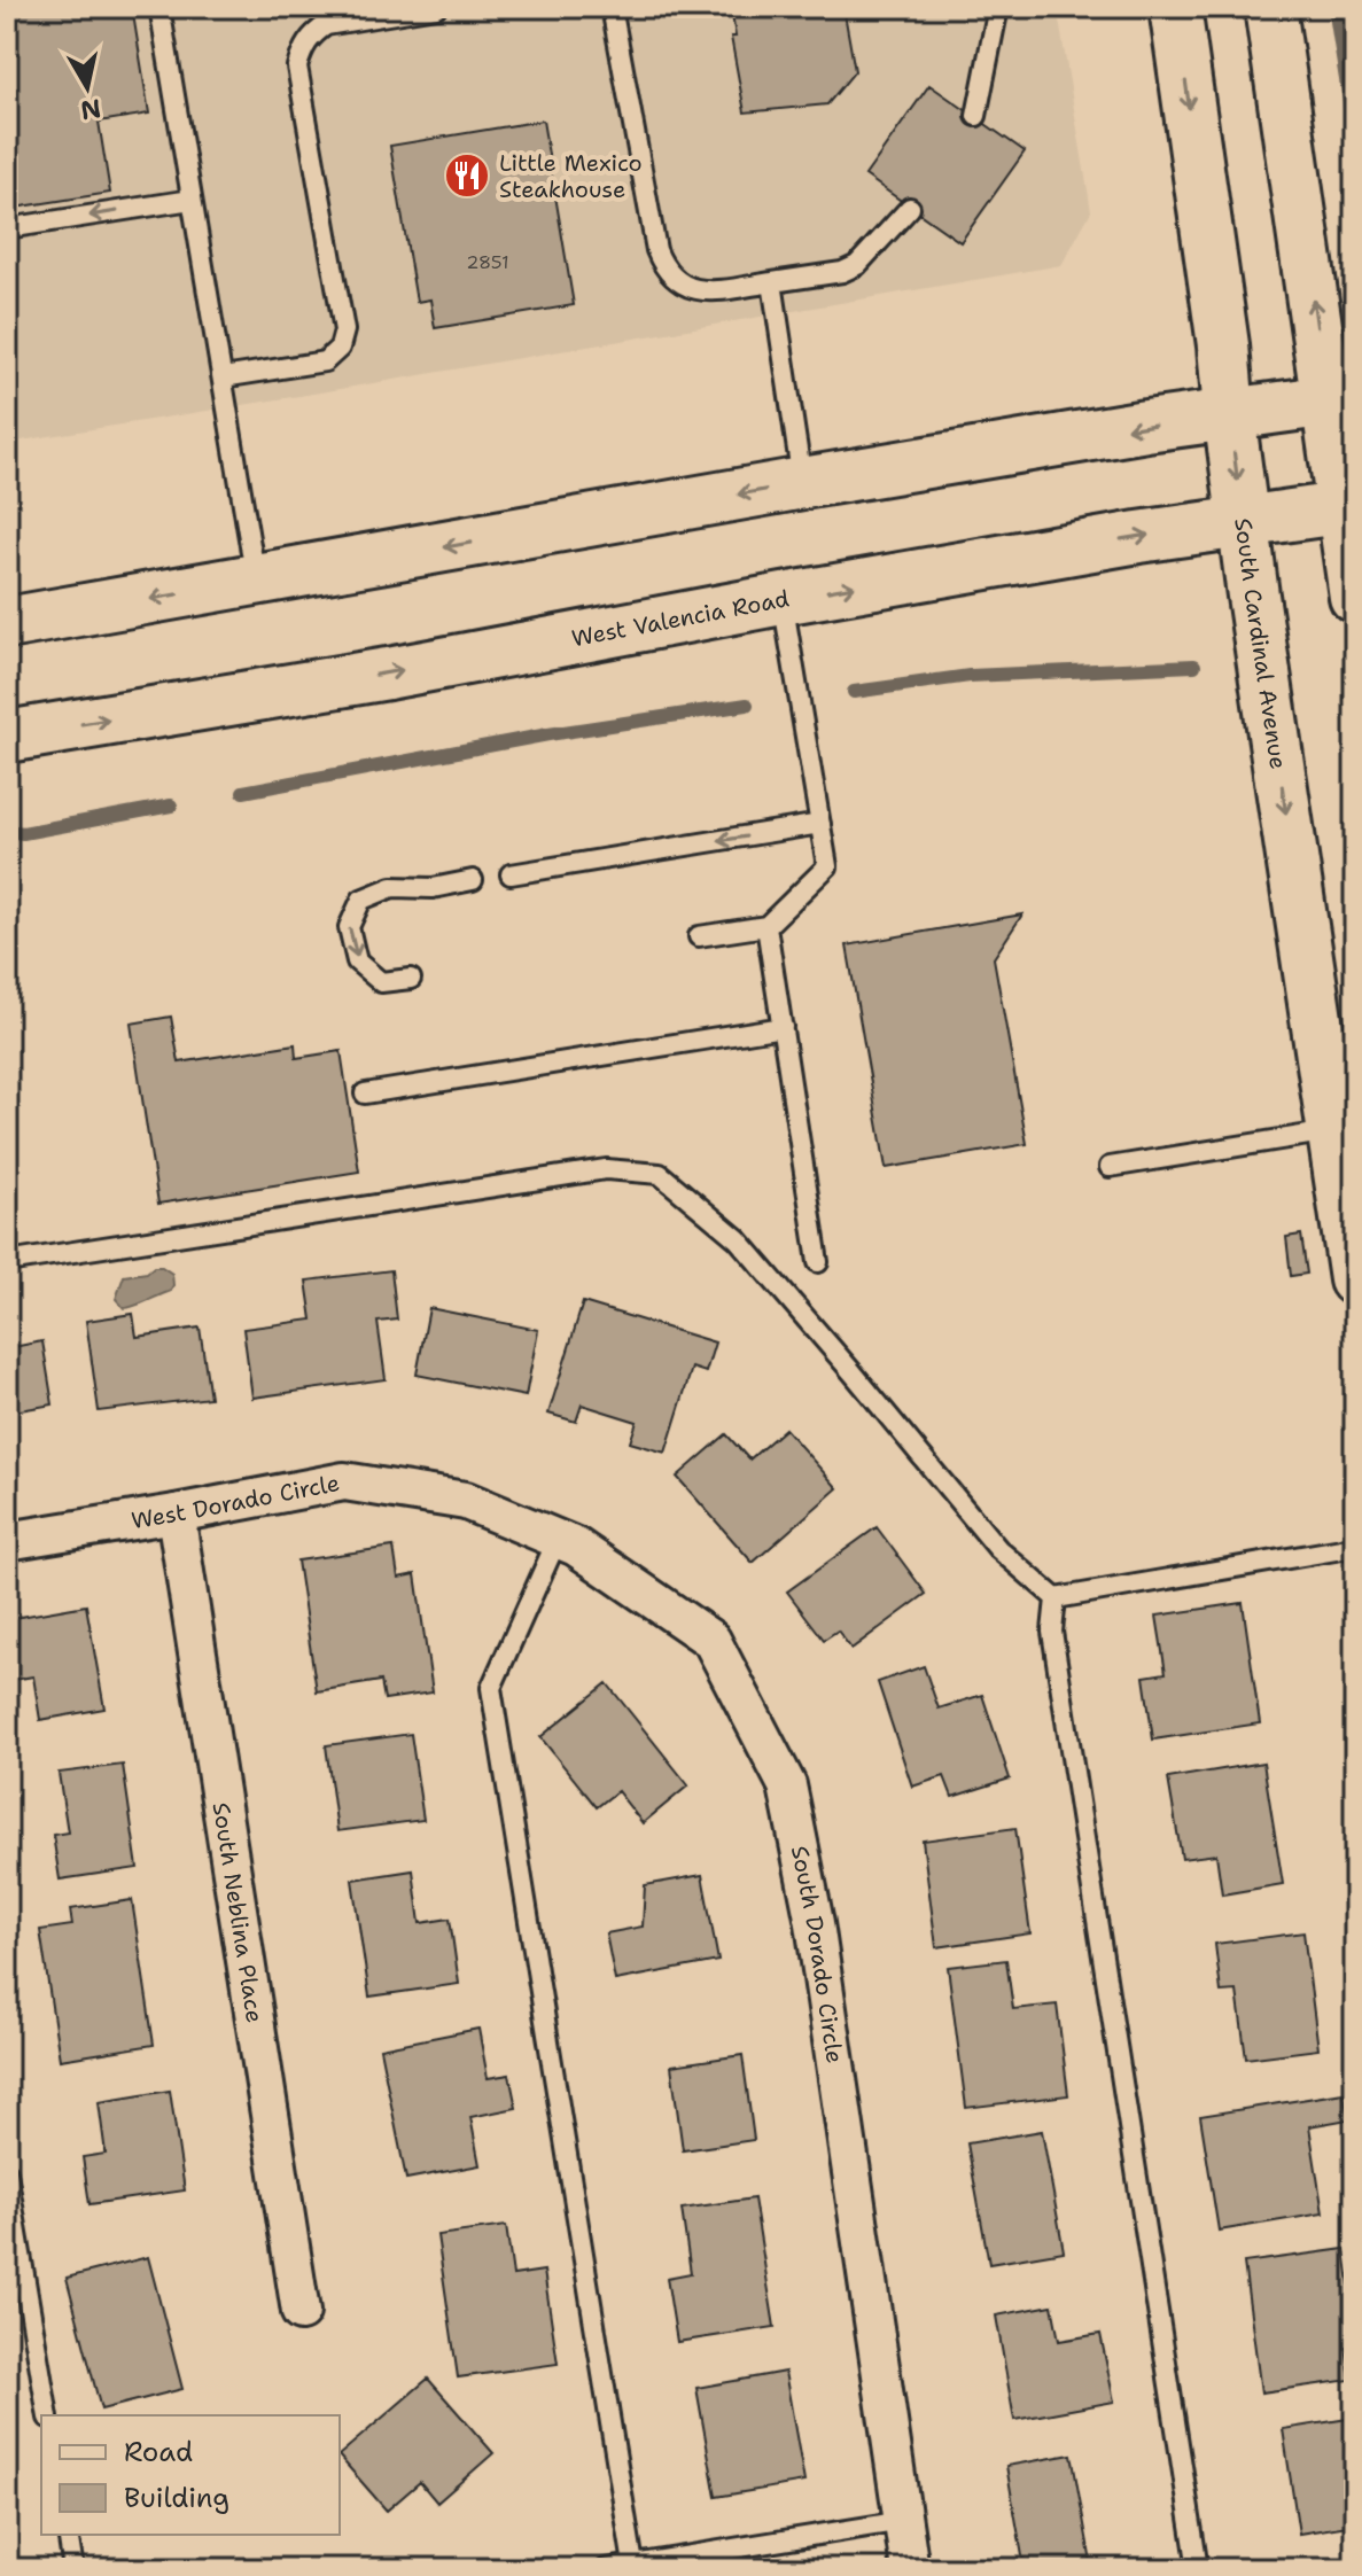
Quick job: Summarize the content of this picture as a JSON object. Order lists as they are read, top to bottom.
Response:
{
  "streets": {
    "main road": ["West Valencia Road", "South Cardinal Avenue"],
    "street": ["West Dorado Circle", "South Neblina Place", "South Dorado Circle"]
  },
  "crossings": [
    ["West Valencia Road", "South Cardinal Avenue"],
    ["West Dorado Circle", "South Neblina Place"],
    ["West Dorado Circle", "South Dorado Circle"]
  ],
  "places": {
    "restaurant": ["Little Mexico Steakhouse"]
  },
  "house_numbers": ["2851"],
  "legend": ["Road", "Building"],
  "north": "bottom"
}
